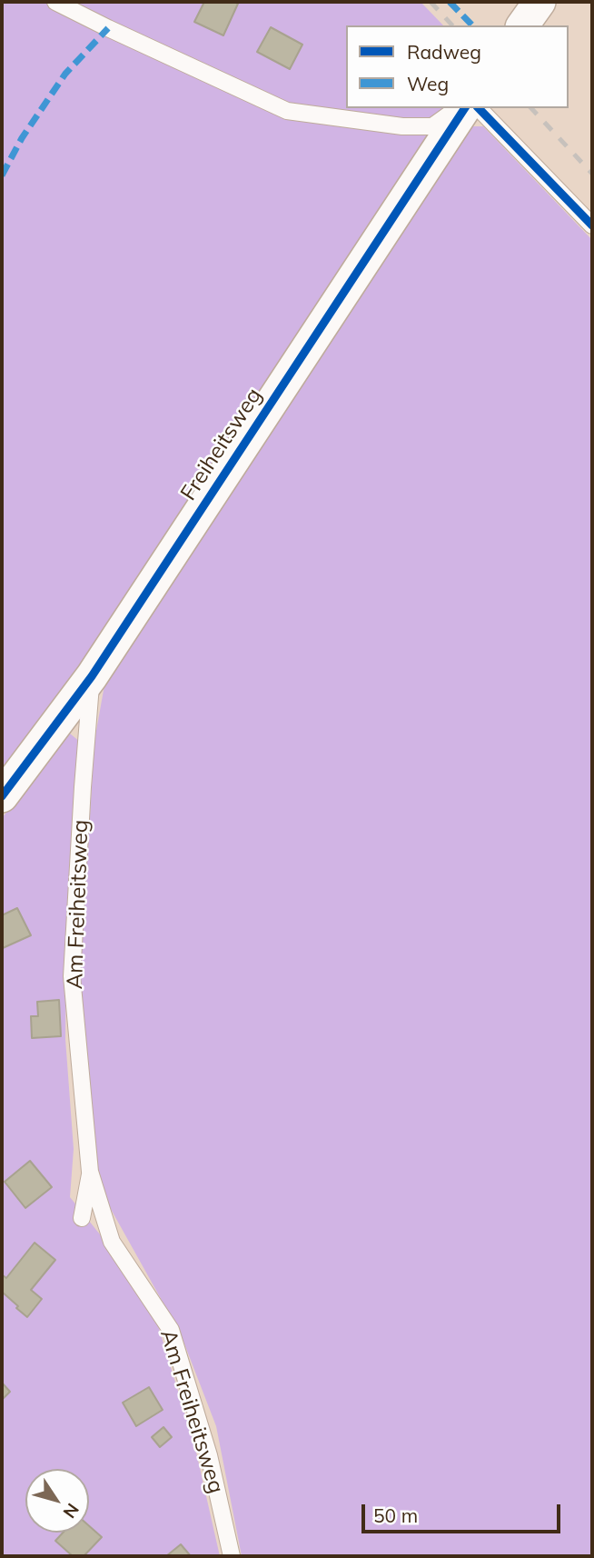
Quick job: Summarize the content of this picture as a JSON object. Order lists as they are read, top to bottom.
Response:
{
  "streets": {
    "street": ["Freiheitsweg"],
    "lane": ["Am Freiheitsweg"]
  },
  "crossings": [
    ["Freiheitsweg", "Am Freiheitsweg"]
  ],
  "legend": ["Radweg", "Weg"],
  "scale_bar": "50 m",
  "north": "bottom right"
}
